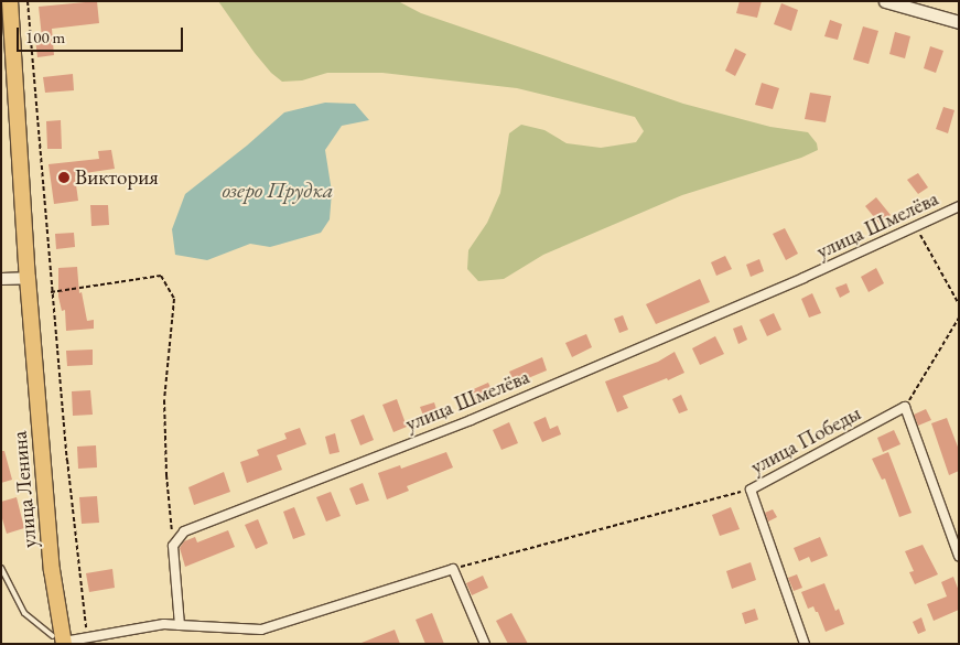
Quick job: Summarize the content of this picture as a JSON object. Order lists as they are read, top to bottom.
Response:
{
  "streets": {
    "highway": ["улица Ленина"],
    "street": ["улица Шмелёва", "улица Победы"]
  },
  "water": ["озеро Прудка"],
  "places": ["Виктория"],
  "scale_bar": "100 m"
}
